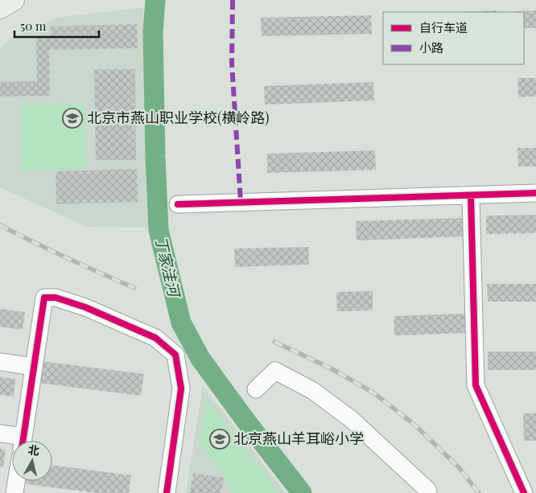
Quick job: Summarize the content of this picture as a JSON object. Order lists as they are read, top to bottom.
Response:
{
  "water": ["丁家洼河"],
  "places": {
    "school or university": ["北京市燕山职业学校(横岭路)", "北京燕山羊耳峪小学"]
  },
  "legend": ["自行车道", "小路"],
  "scale_bar": "50 m",
  "north": "top"
}
